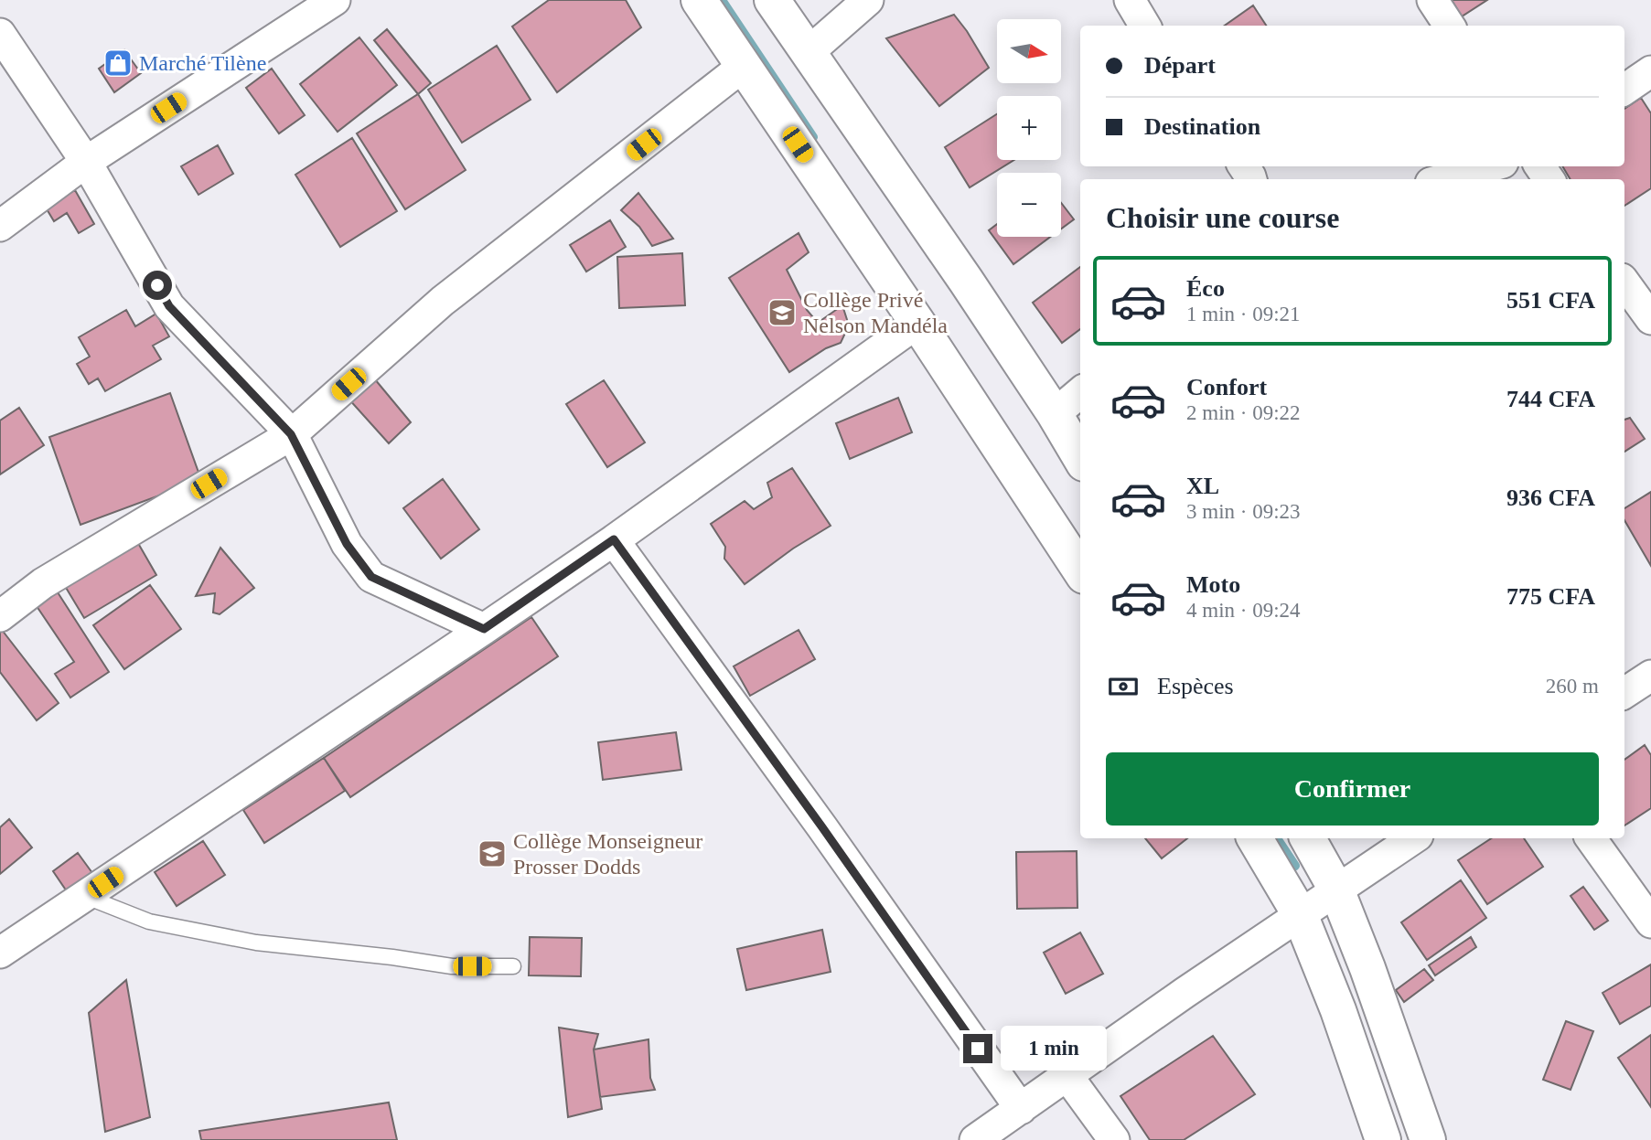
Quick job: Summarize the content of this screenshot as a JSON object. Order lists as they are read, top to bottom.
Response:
{
  "places": {
    "shop": ["Marché Tilène"],
    "school or university": ["Collège Privé Nelson Mandéla", "Collège Monseigneur Prosser Dodds"]
  },
  "north": "right",
  "page": {
    "map_buttons": ["+", "−"],
    "banner": ["Départ", "Destination"],
    "heading": "Choisir une course",
    "list": [
      {
        "name": "Éco",
        "note": "1 min · 09:21",
        "value": "551 CFA"
      },
      {
        "name": "Confort",
        "note": "2 min · 09:22",
        "value": "744 CFA"
      },
      {
        "name": "XL",
        "note": "3 min · 09:23",
        "value": "936 CFA"
      },
      {
        "name": "Moto",
        "note": "4 min · 09:24",
        "value": "775 CFA"
      }
    ],
    "pay": ["Espèces", "260 m"],
    "buttons": "Confirmer",
    "bubble": "1 min"
  }
}
